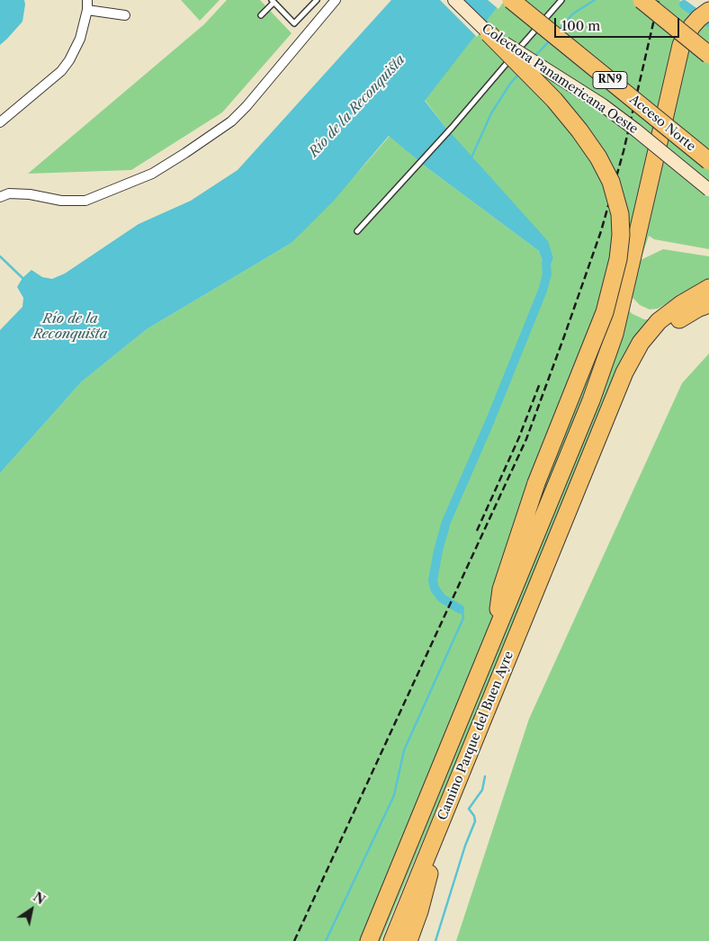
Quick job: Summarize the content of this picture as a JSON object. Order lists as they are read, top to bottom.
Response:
{
  "streets": {
    "highway": ["RN9", "Acceso Norte", "Camino Parque del Buen Ayre"],
    "main road": ["Colectora Panamericana Oeste"]
  },
  "water": ["Río de la Reconquista"],
  "scale_bar": "100 m",
  "north": "top right"
}
